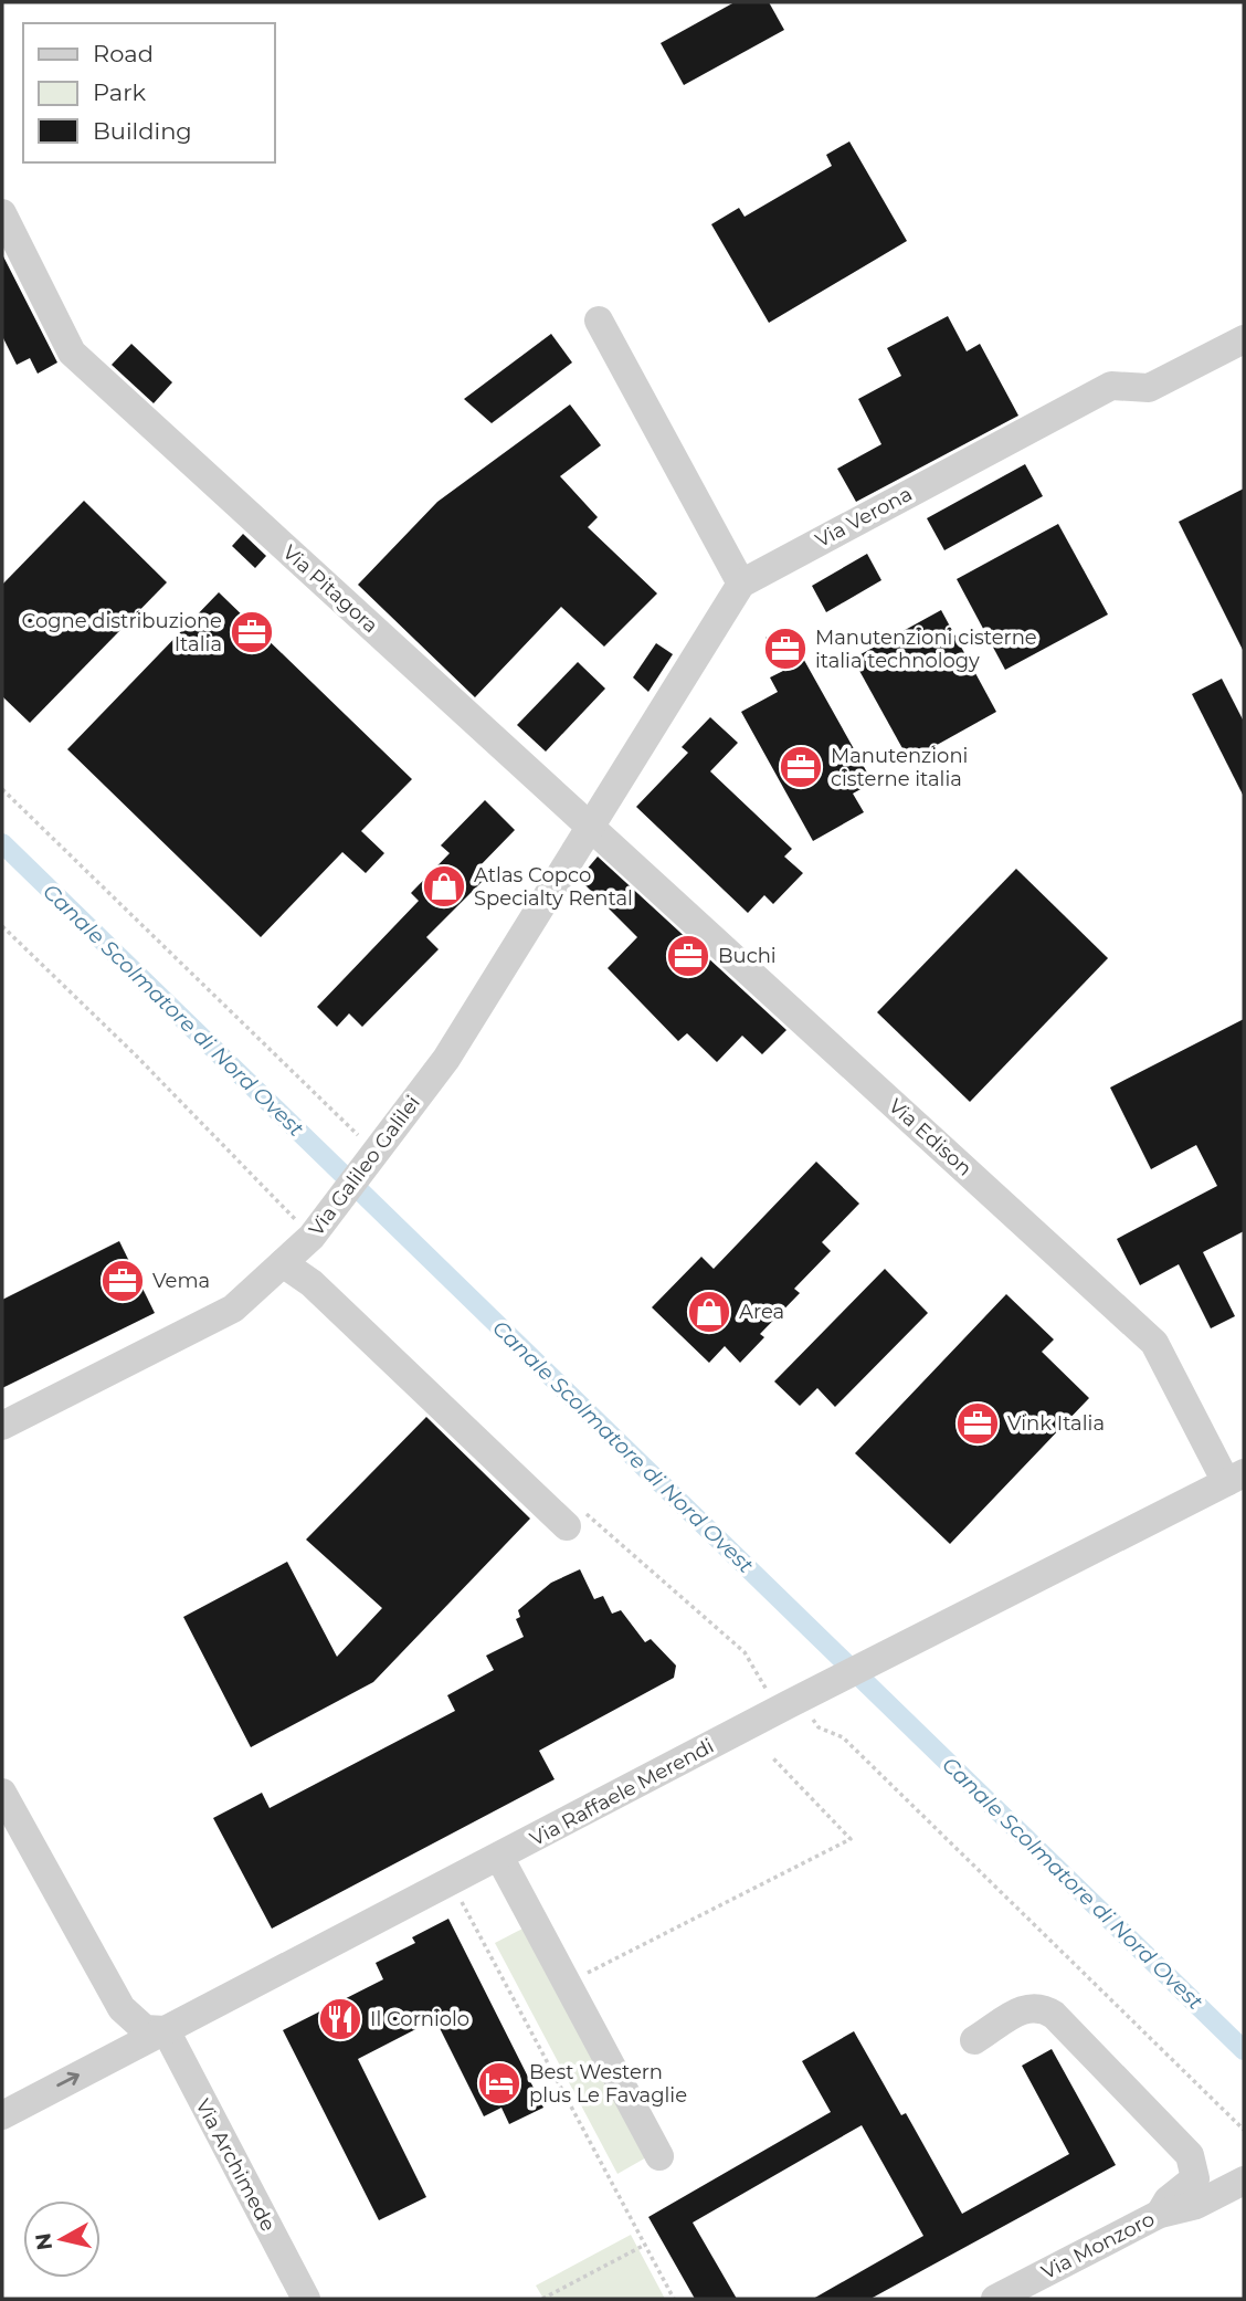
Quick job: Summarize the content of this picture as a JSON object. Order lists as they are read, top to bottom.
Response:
{
  "streets": {
    "street": [
      "Via Verona",
      "Via Pitagora",
      "Via Edison",
      "Via Galileo Galilei",
      "Via Raffaele Merendi",
      "Via Archimede",
      "Via Monzoro"
    ]
  },
  "crossings": [
    ["Via Verona", "Via Pitagora"],
    ["Via Verona", "Via Edison"],
    ["Via Verona", "Via Galileo Galilei"],
    ["Via Pitagora", "Via Edison"],
    ["Via Pitagora", "Via Galileo Galilei"],
    ["Via Edison", "Via Galileo Galilei"],
    ["Via Edison", "Via Raffaele Merendi"],
    ["Via Raffaele Merendi", "Via Archimede"]
  ],
  "water": ["Canale Scolmatore di Nord Ovest"],
  "places": {
    "office": [
      "Cogne distribuzione Italia",
      "Manutenzioni cisterne italia technology",
      "Manutenzioni cisterne italia",
      "Buchi",
      "Vema",
      "Vink Italia"
    ],
    "shop": ["Atlas Copco Specialty Rental", "Area"],
    "restaurant": ["Il Corniolo"],
    "hotel": ["Best Western plus Le Favaglie"]
  },
  "legend": ["Road", "Park", "Building"],
  "north": "left"
}
